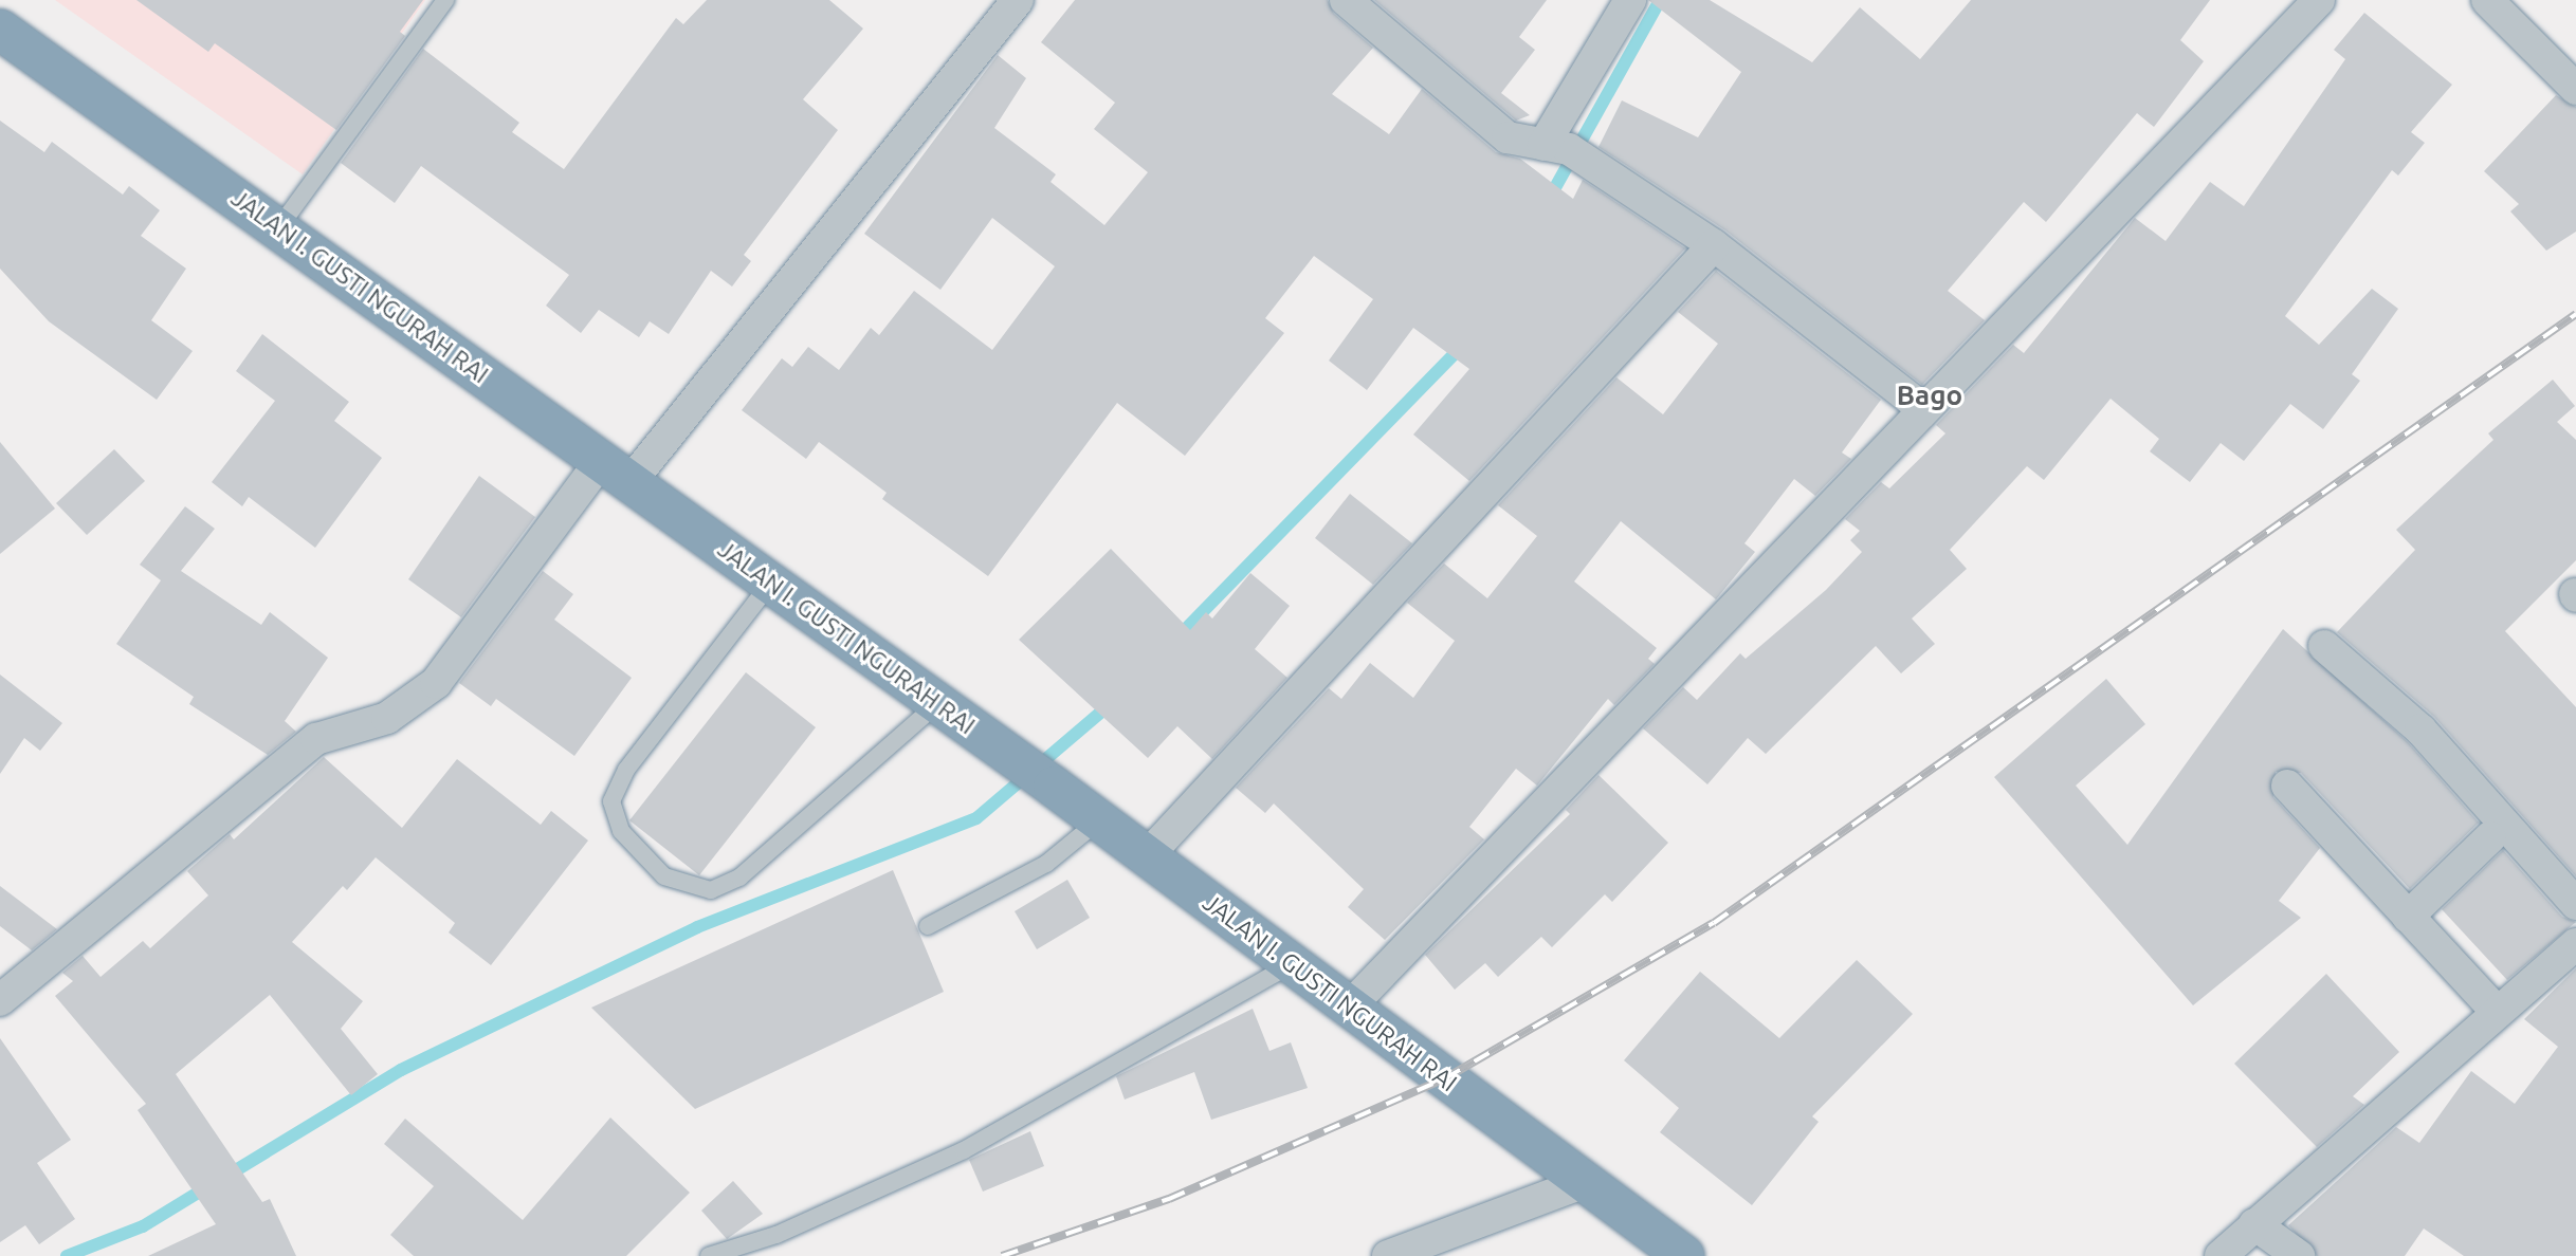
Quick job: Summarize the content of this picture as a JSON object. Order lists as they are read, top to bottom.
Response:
{
  "streets": {
    "highway": ["JALAN I. GUSTI NGURAH RAI"]
  },
  "districts": ["Bago"]
}
